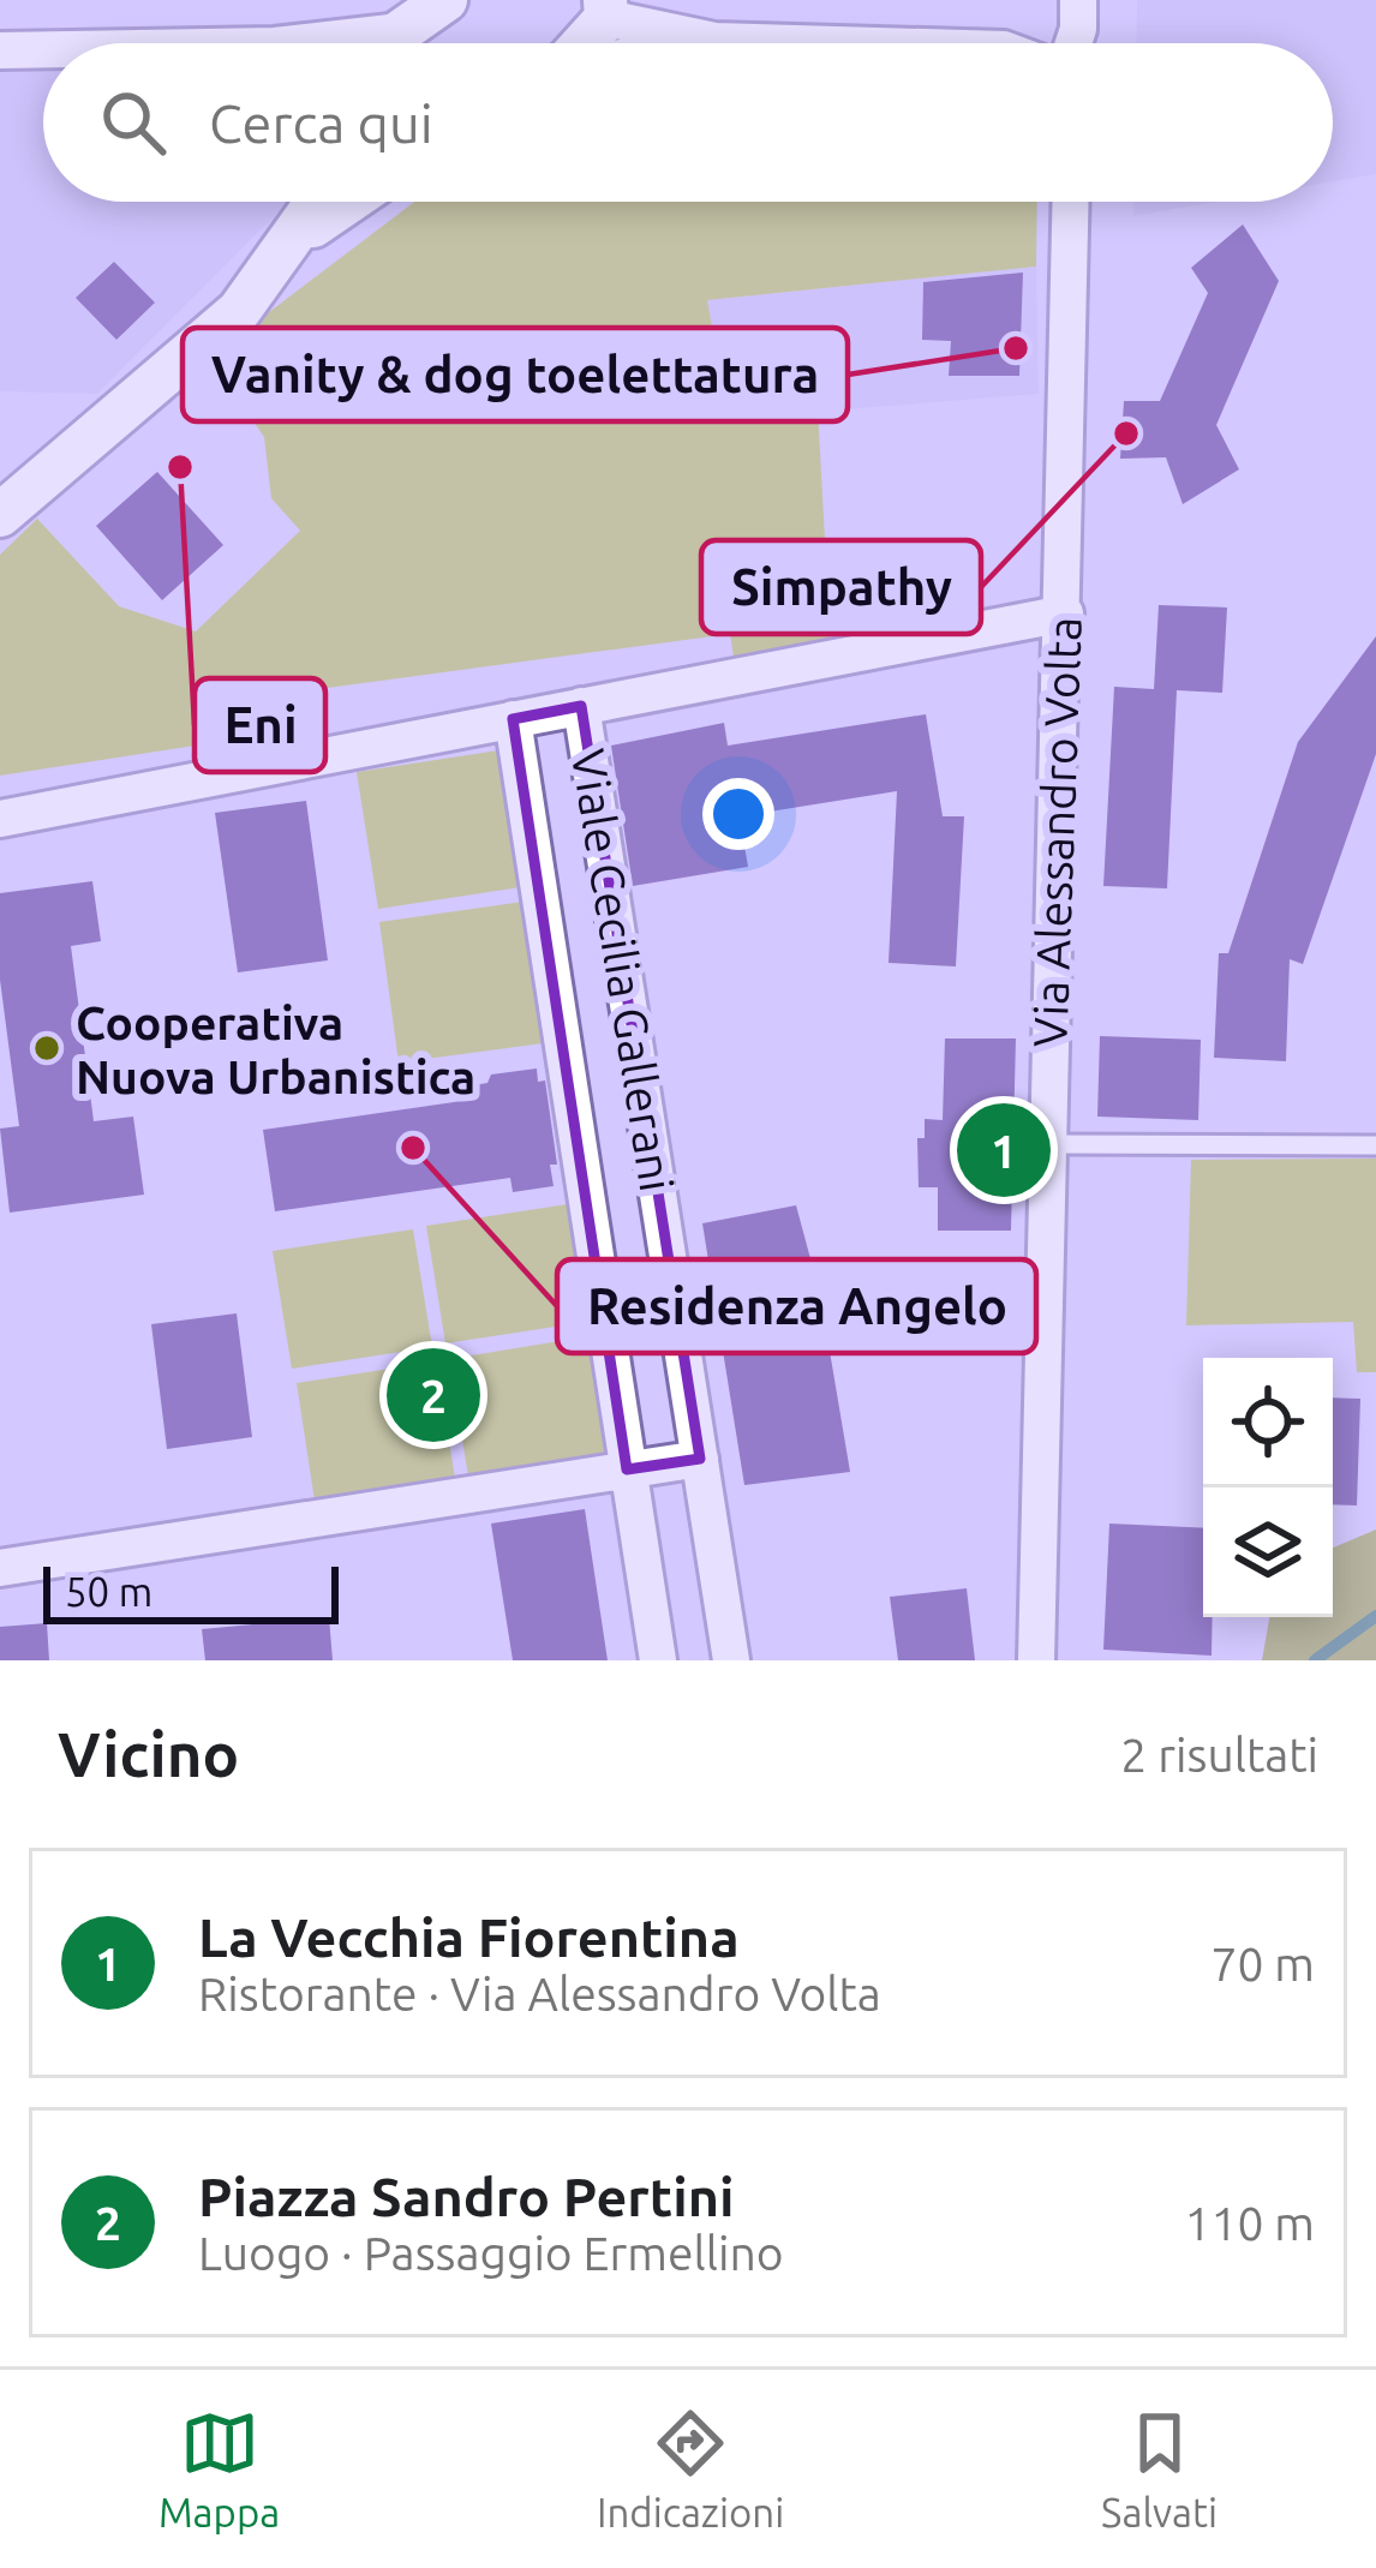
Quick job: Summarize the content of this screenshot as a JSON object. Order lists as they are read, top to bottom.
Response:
{
  "streets": {
    "street": ["Via Alessandro Volta", "Viale Cecilia Gallerani"]
  },
  "places": [
    "Vanity & dog toelettatura",
    "Simpathy",
    "Eni",
    "Cooperativa Nuova Urbanistica",
    "Residenza Angelo"
  ],
  "scale_bar": "50 m",
  "page": {
    "search": "Cerca qui",
    "pins": ["1", "2"],
    "scale": "50 m",
    "heading": ["Vicino", "2 risultati"],
    "list": [
      {
        "mark": "1",
        "name": "La Vecchia Fiorentina",
        "note": "Ristorante · Via Alessandro Volta",
        "value": "70 m"
      },
      {
        "mark": "2",
        "name": "Piazza Sandro Pertini",
        "note": "Luogo · Passaggio Ermellino",
        "value": "110 m"
      }
    ],
    "nav": ["Mappa", "Indicazioni", "Salvati"]
  }
}
